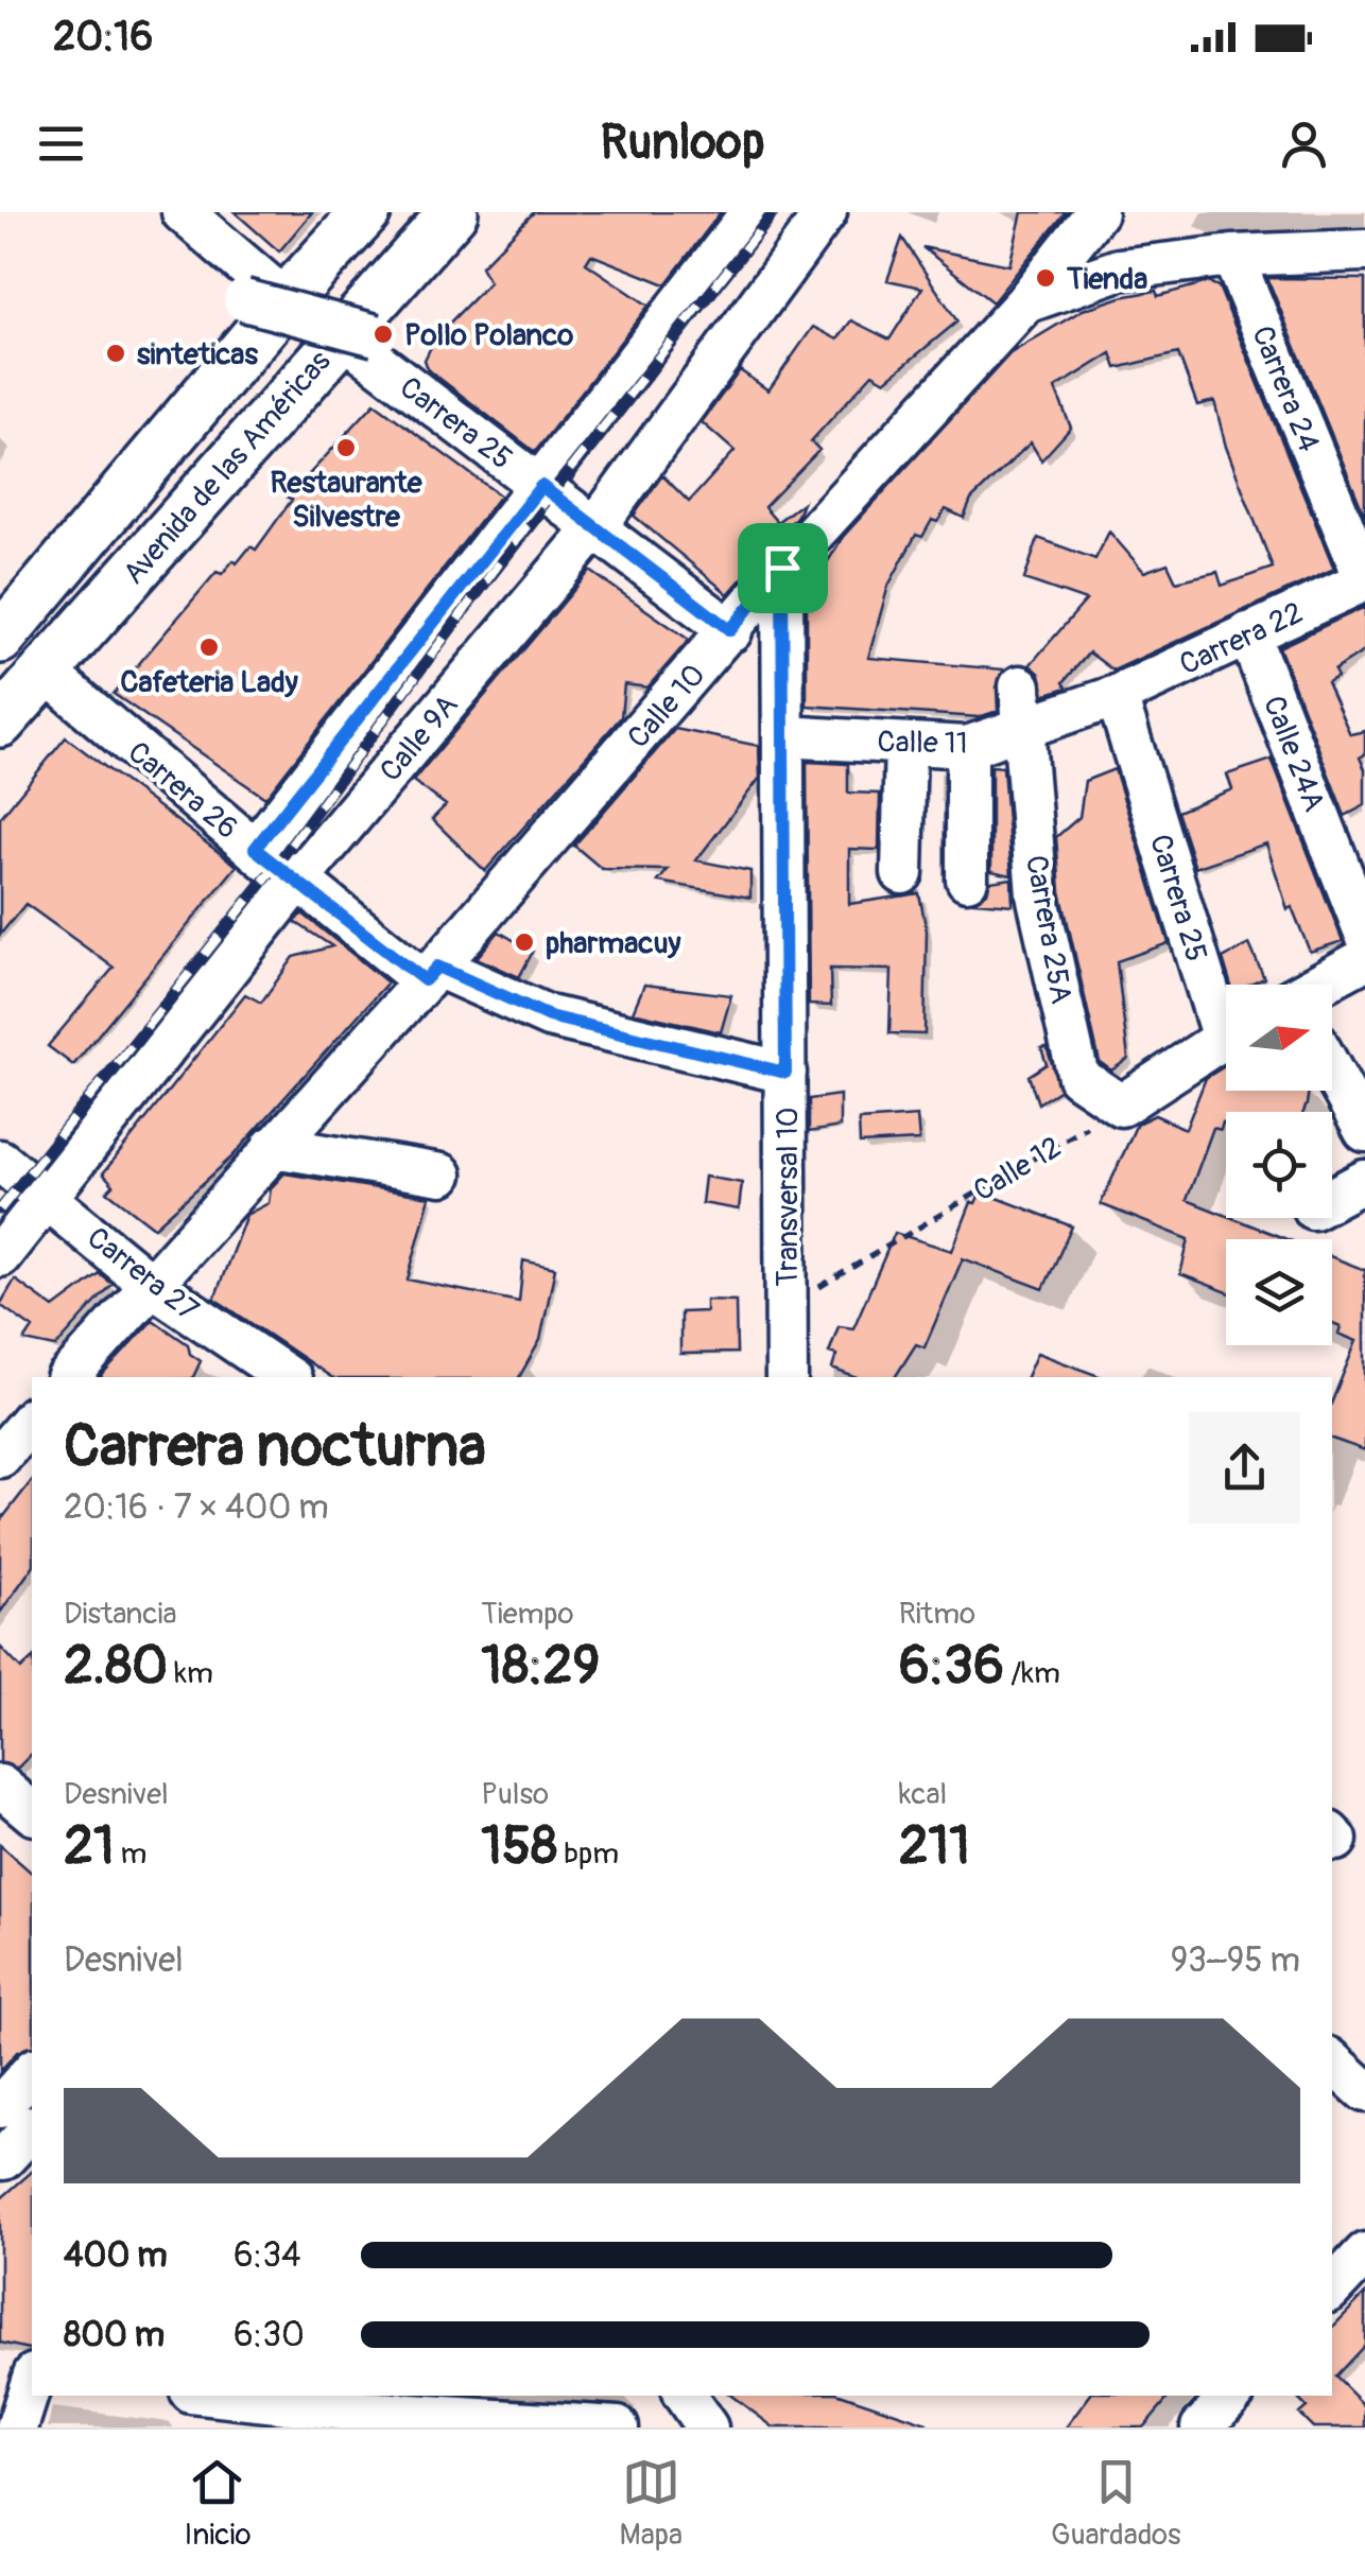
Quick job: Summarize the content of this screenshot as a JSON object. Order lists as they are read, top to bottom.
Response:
{
  "streets": {
    "main road": ["Avenida de las Américas"],
    "street": [
      "Carrera 24",
      "Carrera 25",
      "Carrera 22",
      "Calle 10",
      "Calle 9A",
      "Calle 11",
      "Calle 24A",
      "Carrera 26",
      "Carrera 25A",
      "Transversal 10",
      "Carrera 27"
    ],
    "path": ["Calle 12"]
  },
  "crossings": [
    ["Carrera 24", "Carrera 22"],
    ["Carrera 25", "Avenida de las Américas"],
    ["Carrera 25", "Carrera 22"],
    ["Carrera 25", "Calle 10"],
    ["Carrera 25", "Calle 9A"],
    ["Carrera 25", "Calle 11"],
    ["Avenida de las Américas", "Carrera 26"],
    ["Carrera 22", "Calle 11"],
    ["Carrera 22", "Calle 24A"],
    ["Calle 10", "Carrera 26"],
    ["Calle 10", "Transversal 10"],
    ["Calle 10", "Carrera 27"],
    ["Calle 9A", "Carrera 26"],
    ["Calle 9A", "Carrera 27"],
    ["Calle 11", "Carrera 25A"],
    ["Calle 11", "Transversal 10"],
    ["Carrera 26", "Transversal 10"],
    ["Carrera 25A", "Calle 12"],
    ["Calle 12", "Transversal 10"]
  ],
  "places": [
    "Tienda",
    "Pollo Polanco",
    "sinteticas",
    "Restaurante Silvestre",
    "Cafeteria Lady",
    "pharmacuy"
  ],
  "north": "right",
  "page": {
    "status": "20:16",
    "header": "Runloop",
    "heading": ["Carrera nocturna", "20:16 · 7 × 400 m"],
    "stats": [
      ["Distancia", "2.80 km"],
      ["Tiempo", "18:29"],
      ["Ritmo", "6:36 /km"],
      ["Desnivel", "21 m"],
      ["Pulso", "158 bpm"],
      ["kcal", "211"]
    ],
    "chart": ["Desnivel", "93–95 m"],
    "list": [
      {
        "name": "400 m",
        "note": "6:34"
      },
      {
        "name": "800 m",
        "note": "6:30"
      }
    ],
    "tabs": ["Inicio", "Mapa", "Guardados"]
  }
}
